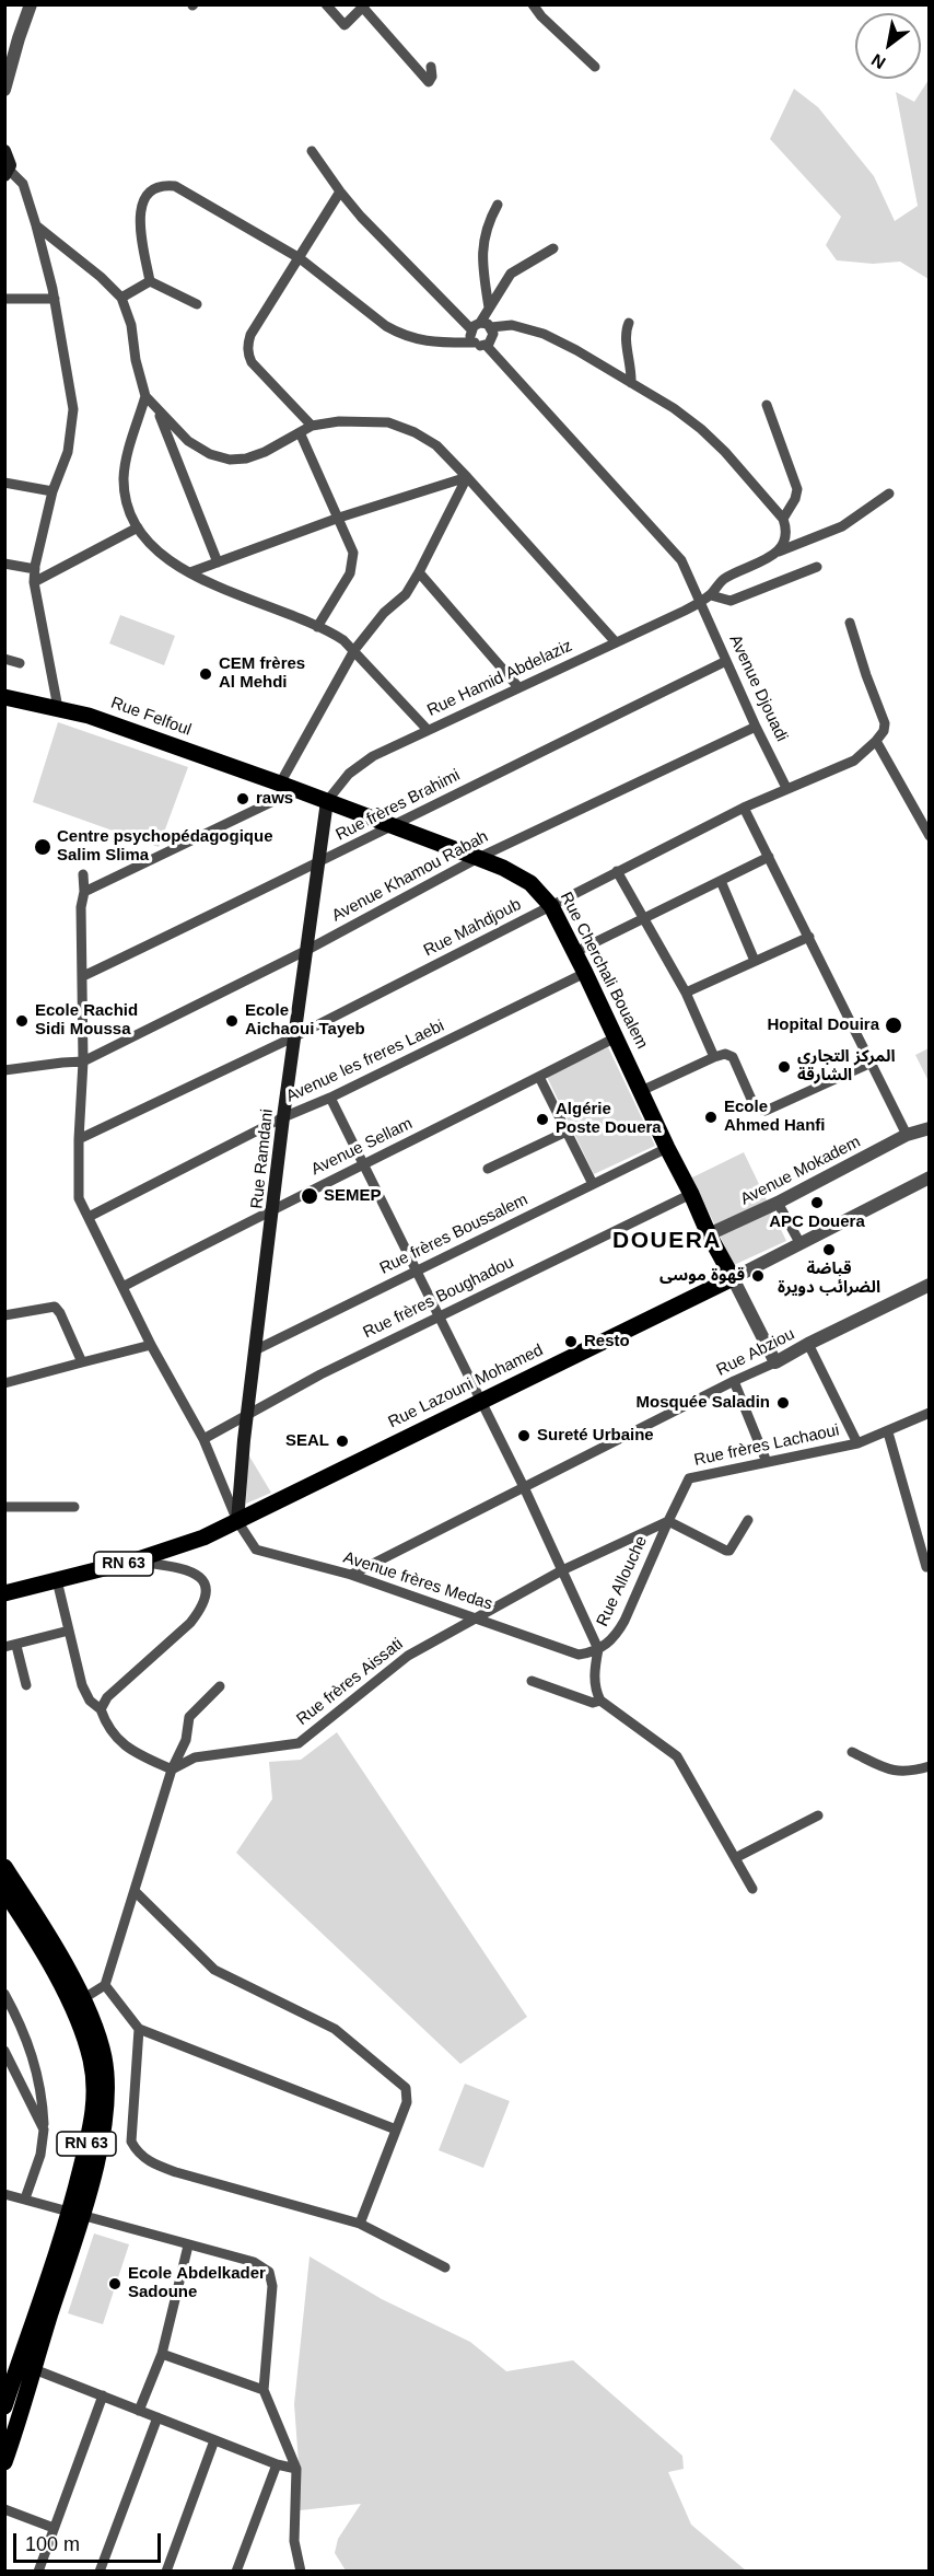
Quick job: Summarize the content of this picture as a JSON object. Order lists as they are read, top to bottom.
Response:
{
  "streets": {
    "main road": [
      "Rue Felfoul",
      "Rue Cherchali Boualem",
      "Rue Ramdani",
      "Rue Lazouni Mohamed",
      "RN 63"
    ],
    "street": [
      "Rue Hamid Abdelaziz",
      "Avenue Djouadi",
      "Rue frères Brahimi",
      "Avenue Khamou Rabah",
      "Rue Mahdjoub",
      "Avenue les freres Laebi",
      "Avenue Sellam",
      "Avenue Mokadem",
      "Rue frères Boussalem",
      "Rue frères Boughadou",
      "Rue Abziou",
      "Rue frères Lachaoui",
      "Avenue frères Medas",
      "Rue Allouche",
      "Rue frères Aissati"
    ]
  },
  "crossings": [
    ["Rue Hamid Abdelaziz", "Avenue Djouadi"],
    ["Rue Hamid Abdelaziz", "Rue Felfoul"],
    ["Rue Hamid Abdelaziz", "Rue Cherchali Boualem"],
    ["Rue Hamid Abdelaziz", "Rue Ramdani"],
    ["Avenue Djouadi", "Rue frères Brahimi"],
    ["Avenue Djouadi", "Avenue Khamou Rabah"],
    ["Avenue Djouadi", "Rue Mahdjoub"],
    ["Rue Felfoul", "Rue Cherchali Boualem"],
    ["Rue Felfoul", "Rue Ramdani"],
    ["Rue frères Brahimi", "Rue Cherchali Boualem"],
    ["Rue frères Brahimi", "Rue Ramdani"],
    ["Rue frères Brahimi", "Avenue frères Medas"],
    ["Avenue Khamou Rabah", "Rue Cherchali Boualem"],
    ["Avenue Khamou Rabah", "Rue Ramdani"],
    ["Avenue Khamou Rabah", "Avenue frères Medas"],
    ["Rue Mahdjoub", "Rue Cherchali Boualem"],
    ["Rue Mahdjoub", "Rue Ramdani"],
    ["Rue Mahdjoub", "Avenue frères Medas"],
    ["Rue Cherchali Boualem", "Avenue les freres Laebi"],
    ["Rue Cherchali Boualem", "Avenue Sellam"],
    ["Rue Cherchali Boualem", "Rue Ramdani"],
    ["Rue Cherchali Boualem", "Avenue Mokadem"],
    ["Rue Cherchali Boualem", "Rue frères Boussalem"],
    ["Rue Cherchali Boualem", "Rue frères Boughadou"],
    ["Rue Cherchali Boualem", "Rue Lazouni Mohamed"],
    ["Avenue les freres Laebi", "Rue Ramdani"],
    ["Avenue les freres Laebi", "Avenue frères Medas"],
    ["Avenue Sellam", "Rue Ramdani"],
    ["Avenue Sellam", "Avenue frères Medas"],
    ["Rue Ramdani", "Rue frères Boussalem"],
    ["Rue Ramdani", "Rue frères Boughadou"],
    ["Rue Ramdani", "Rue Lazouni Mohamed"],
    ["Rue Ramdani", "Avenue frères Medas"],
    ["Rue frères Boughadou", "Avenue frères Medas"],
    ["Rue Abziou", "Avenue frères Medas"],
    ["Rue Lazouni Mohamed", "Avenue frères Medas"],
    ["Rue frères Lachaoui", "Rue Allouche"],
    ["Avenue frères Medas", "Rue Allouche"],
    ["Avenue frères Medas", "Rue frères Aissati"]
  ],
  "districts": ["DOUERA"],
  "places": [
    "CEM frères Al Mehdi",
    "raws",
    "Centre psychopédagogique Salim Slima",
    "Ecole Rachid Sidi Moussa",
    "Ecole Aichaoui Tayeb",
    "Hopital Douira",
    "المركز التجاري الشارقة",
    "Ecole Ahmed Hanfi",
    "Algérie Poste Douera",
    "SEMEP",
    "APC Douera",
    "قباضة الضرائب دويرة",
    "قهوة موسى",
    "Resto",
    "Mosquée Saladin",
    "Sureté Urbaine",
    "SEAL",
    "Ecole Abdelkader Sadoune"
  ],
  "scale_bar": "100 m",
  "north": "bottom left"
}
